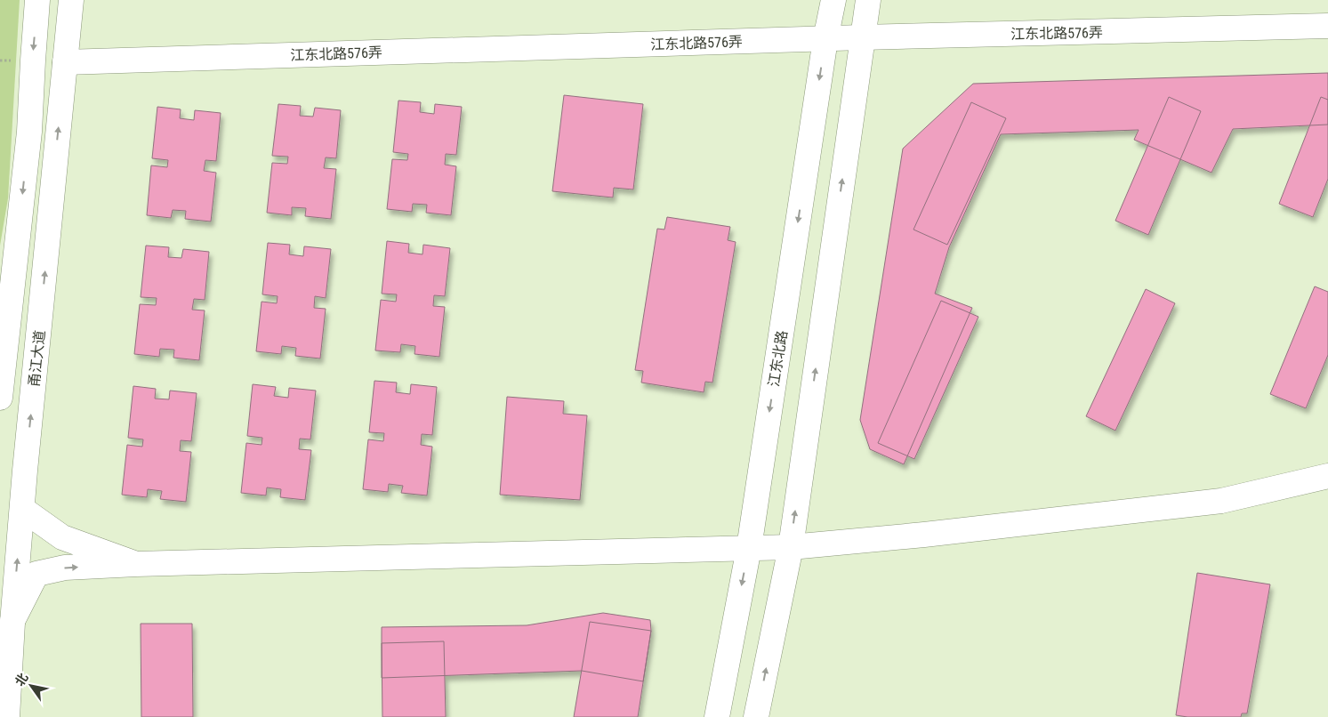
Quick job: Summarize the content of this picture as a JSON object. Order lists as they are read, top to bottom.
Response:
{
  "streets": {
    "street": ["江东北路576弄", "甬江大道", "江东北路"]
  },
  "crossings": [
    ["江东北路576弄", "甬江大道"],
    ["江东北路576弄", "江东北路"]
  ],
  "north": "top left"
}
